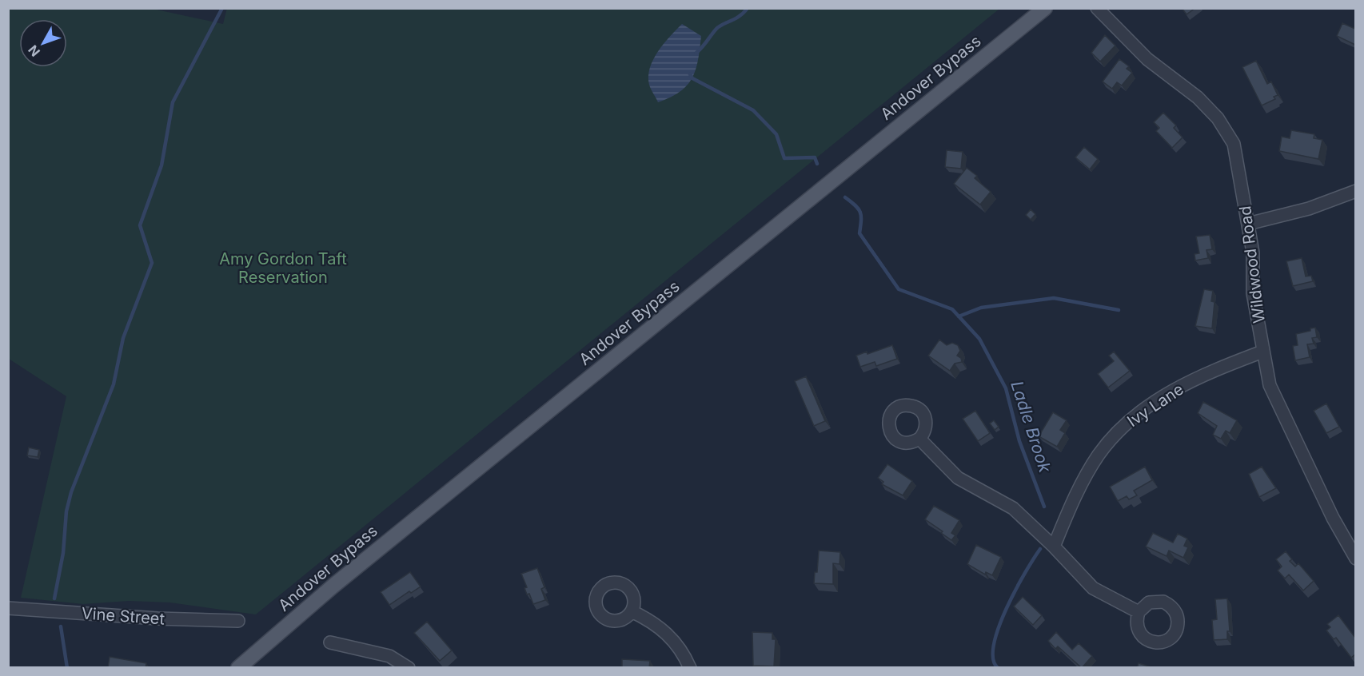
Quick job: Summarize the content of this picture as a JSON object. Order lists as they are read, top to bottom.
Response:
{
  "streets": {
    "main road": ["Andover Bypass"],
    "street": ["Wildwood Road", "Ivy Lane", "Vine Street"]
  },
  "crossings": [
    ["Wildwood Road", "Ivy Lane"]
  ],
  "water": ["Ladle Brook"],
  "parks": ["Amy Gordon Taft Reservation"],
  "north": "bottom left"
}
